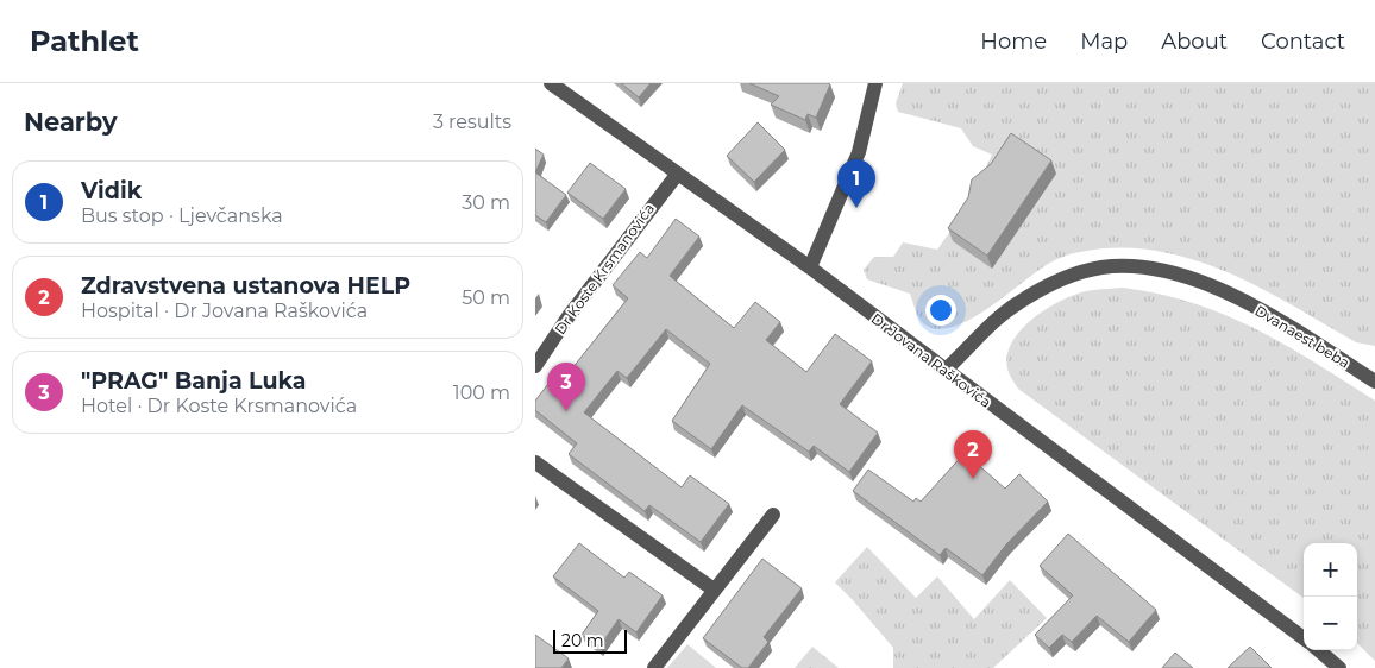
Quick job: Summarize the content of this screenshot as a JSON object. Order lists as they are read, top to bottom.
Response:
{
  "streets": {
    "street": ["Dr Koste Krsmanovića", "Dvanaest beba", "Dr Jovana Raškovića"]
  },
  "crossings": [
    ["Dr Koste Krsmanovića", "Dr Jovana Raškovića"],
    ["Dvanaest beba", "Dr Jovana Raškovića"]
  ],
  "scale_bar": "20 m",
  "page": {
    "header": "Pathlet",
    "nav": [
      "Home",
      "Map",
      "About",
      "Contact"
    ],
    "heading": ["Nearby", "3 results"],
    "pins": ["1", "3", "2"],
    "list": [
      {
        "mark": "1",
        "name": "Vidik",
        "note": "Bus stop · Ljevčanska",
        "value": "30 m"
      },
      {
        "mark": "2",
        "name": "Zdravstvena ustanova HELP",
        "note": "Hospital · Dr Jovana Raškovića",
        "value": "50 m"
      },
      {
        "mark": "3",
        "name": "\"PRAG\" Banja Luka",
        "note": "Hotel · Dr Koste Krsmanovića",
        "value": "100 m"
      }
    ],
    "map_buttons": ["+", "−"],
    "scale": "20 m"
  }
}
